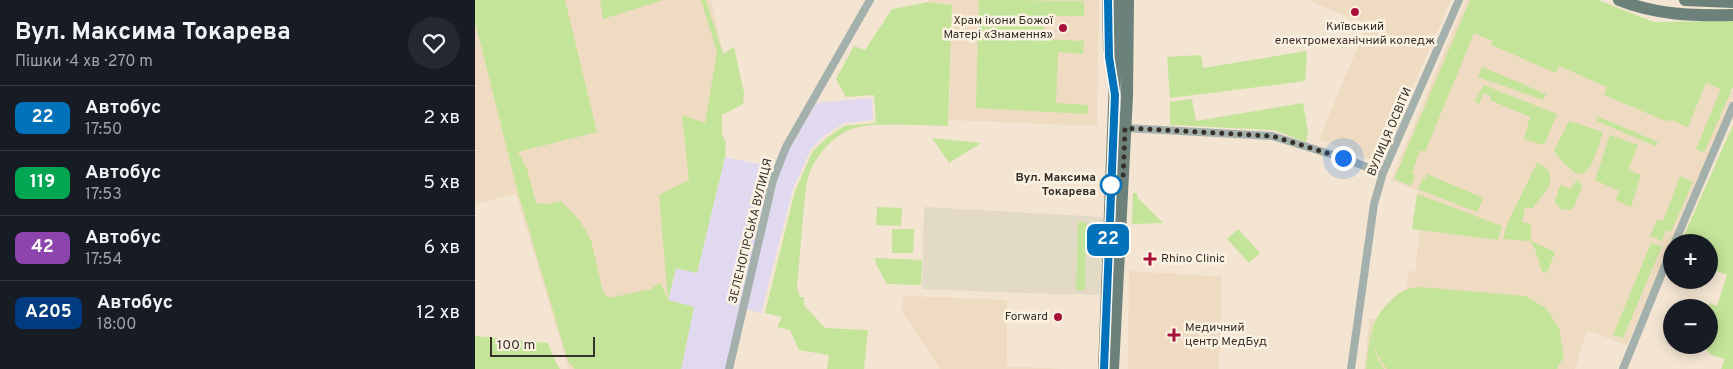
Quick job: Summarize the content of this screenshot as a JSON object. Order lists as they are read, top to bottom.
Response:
{
  "streets": {
    "street": ["ВУЛИЦЯ ОСВІТИ", "ЗЕЛЕНОГІРСЬКА ВУЛИЦЯ"]
  },
  "places": {
    "other": [
      "Київський електромеханічний коледж",
      "Храм ікони Божої Матері «Знамення»",
      "Вул. Максима Токарева",
      "Forward"
    ],
    "health": ["Rhino Clinic", "Медичний центр МедБуд"]
  },
  "lines": ["bus line 22"],
  "scale_bar": "100 m",
  "page": {
    "heading": ["Вул. Максима Токарева", "Пішки · 4 хв · 270 m"],
    "on_map": "22",
    "list": [
      {
        "mark": "22",
        "name": "Автобус",
        "note": "17:50",
        "value": "2 хв"
      },
      {
        "mark": "119",
        "name": "Автобус",
        "note": "17:53",
        "value": "5 хв"
      },
      {
        "mark": "42",
        "name": "Автобус",
        "note": "17:54",
        "value": "6 хв"
      },
      {
        "mark": "А205",
        "name": "Автобус",
        "note": "18:00",
        "value": "12 хв"
      }
    ],
    "map_buttons": ["+", "−"],
    "scale": "100 m"
  }
}
